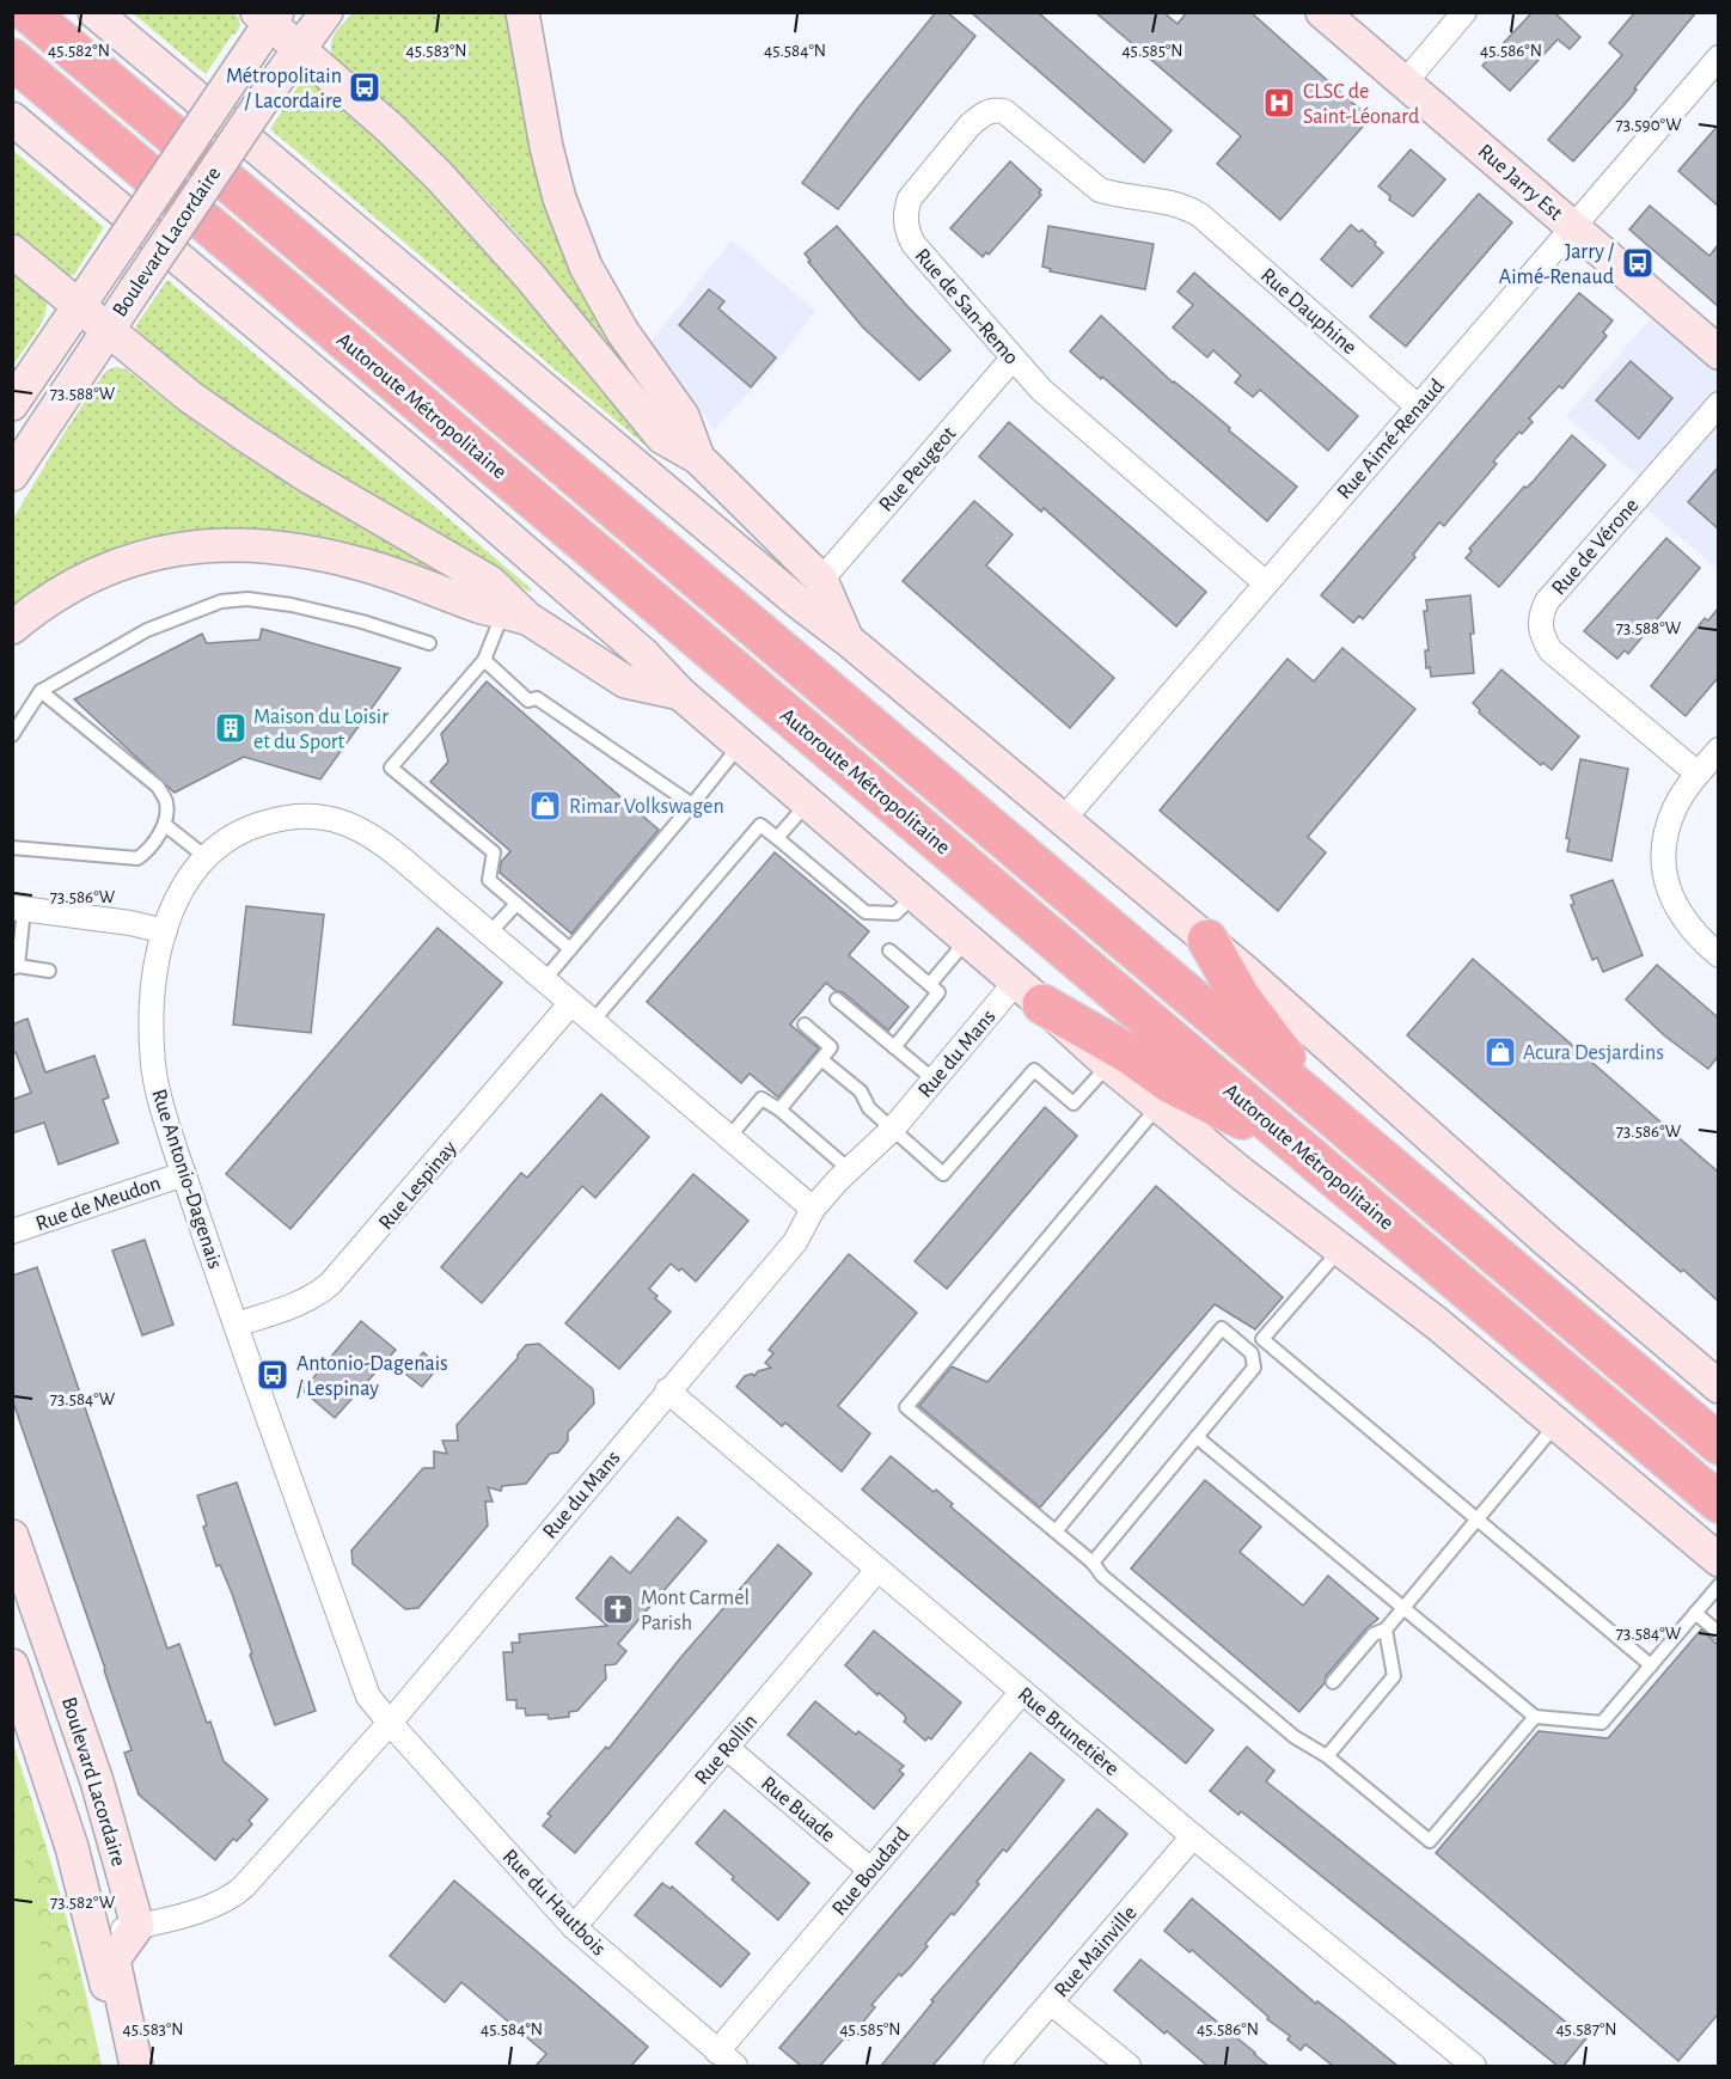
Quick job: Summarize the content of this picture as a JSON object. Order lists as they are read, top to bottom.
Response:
{
  "streets": {
    "highway": ["Autoroute Métropolitaine"],
    "main road": ["Rue Jarry Est", "Boulevard Lacordaire"],
    "street": [
      "Rue de San-Remo",
      "Rue Dauphine",
      "Rue Aimé-Renaud",
      "Rue Peugeot",
      "Rue de Vérone",
      "Rue du Mans",
      "Rue Antonio-Dagenais",
      "Rue Lespinay",
      "Rue de Meudon",
      "Rue Brunetière",
      "Rue Rollin",
      "Rue Buade",
      "Rue Boudard",
      "Rue du Hautbois",
      "Rue Mainville"
    ]
  },
  "crossings": [
    ["Rue Jarry Est", "Rue Aimé-Renaud"],
    ["Boulevard Lacordaire", "Rue du Mans"],
    ["Rue de San-Remo", "Rue Dauphine"],
    ["Rue de San-Remo", "Rue Aimé-Renaud"],
    ["Rue de San-Remo", "Rue Peugeot"],
    ["Rue Dauphine", "Rue Aimé-Renaud"],
    ["Rue du Mans", "Rue Antonio-Dagenais"],
    ["Rue du Mans", "Rue Brunetière"],
    ["Rue du Mans", "Rue du Hautbois"],
    ["Rue Antonio-Dagenais", "Rue Lespinay"],
    ["Rue Antonio-Dagenais", "Rue de Meudon"],
    ["Rue Antonio-Dagenais", "Rue du Hautbois"],
    ["Rue Brunetière", "Rue Rollin"],
    ["Rue Brunetière", "Rue Boudard"],
    ["Rue Brunetière", "Rue Mainville"],
    ["Rue Rollin", "Rue Buade"],
    ["Rue Rollin", "Rue du Hautbois"],
    ["Rue Buade", "Rue Boudard"],
    ["Rue Boudard", "Rue du Hautbois"]
  ],
  "places": {
    "bus stop": ["Métropolitain / Lacordaire", "Jarry / Aimé-Renaud", "Antonio-Dagenais / Lespinay"],
    "hospital": ["CLSC de Saint-Léonard"],
    "building": ["Maison du Loisir et du Sport"],
    "shop": ["Rimar Volkswagen", "Acura Desjardins"],
    "church": ["Mont Carmel Parish"]
  },
  "coordinates": [
    "45.582°N",
    "45.583°N",
    "45.584°N",
    "45.585°N",
    "45.586°N",
    "73.590°W",
    "73.588°W",
    "73.586°W",
    "73.584°W",
    "73.582°W",
    "45.587°N"
  ]
}
